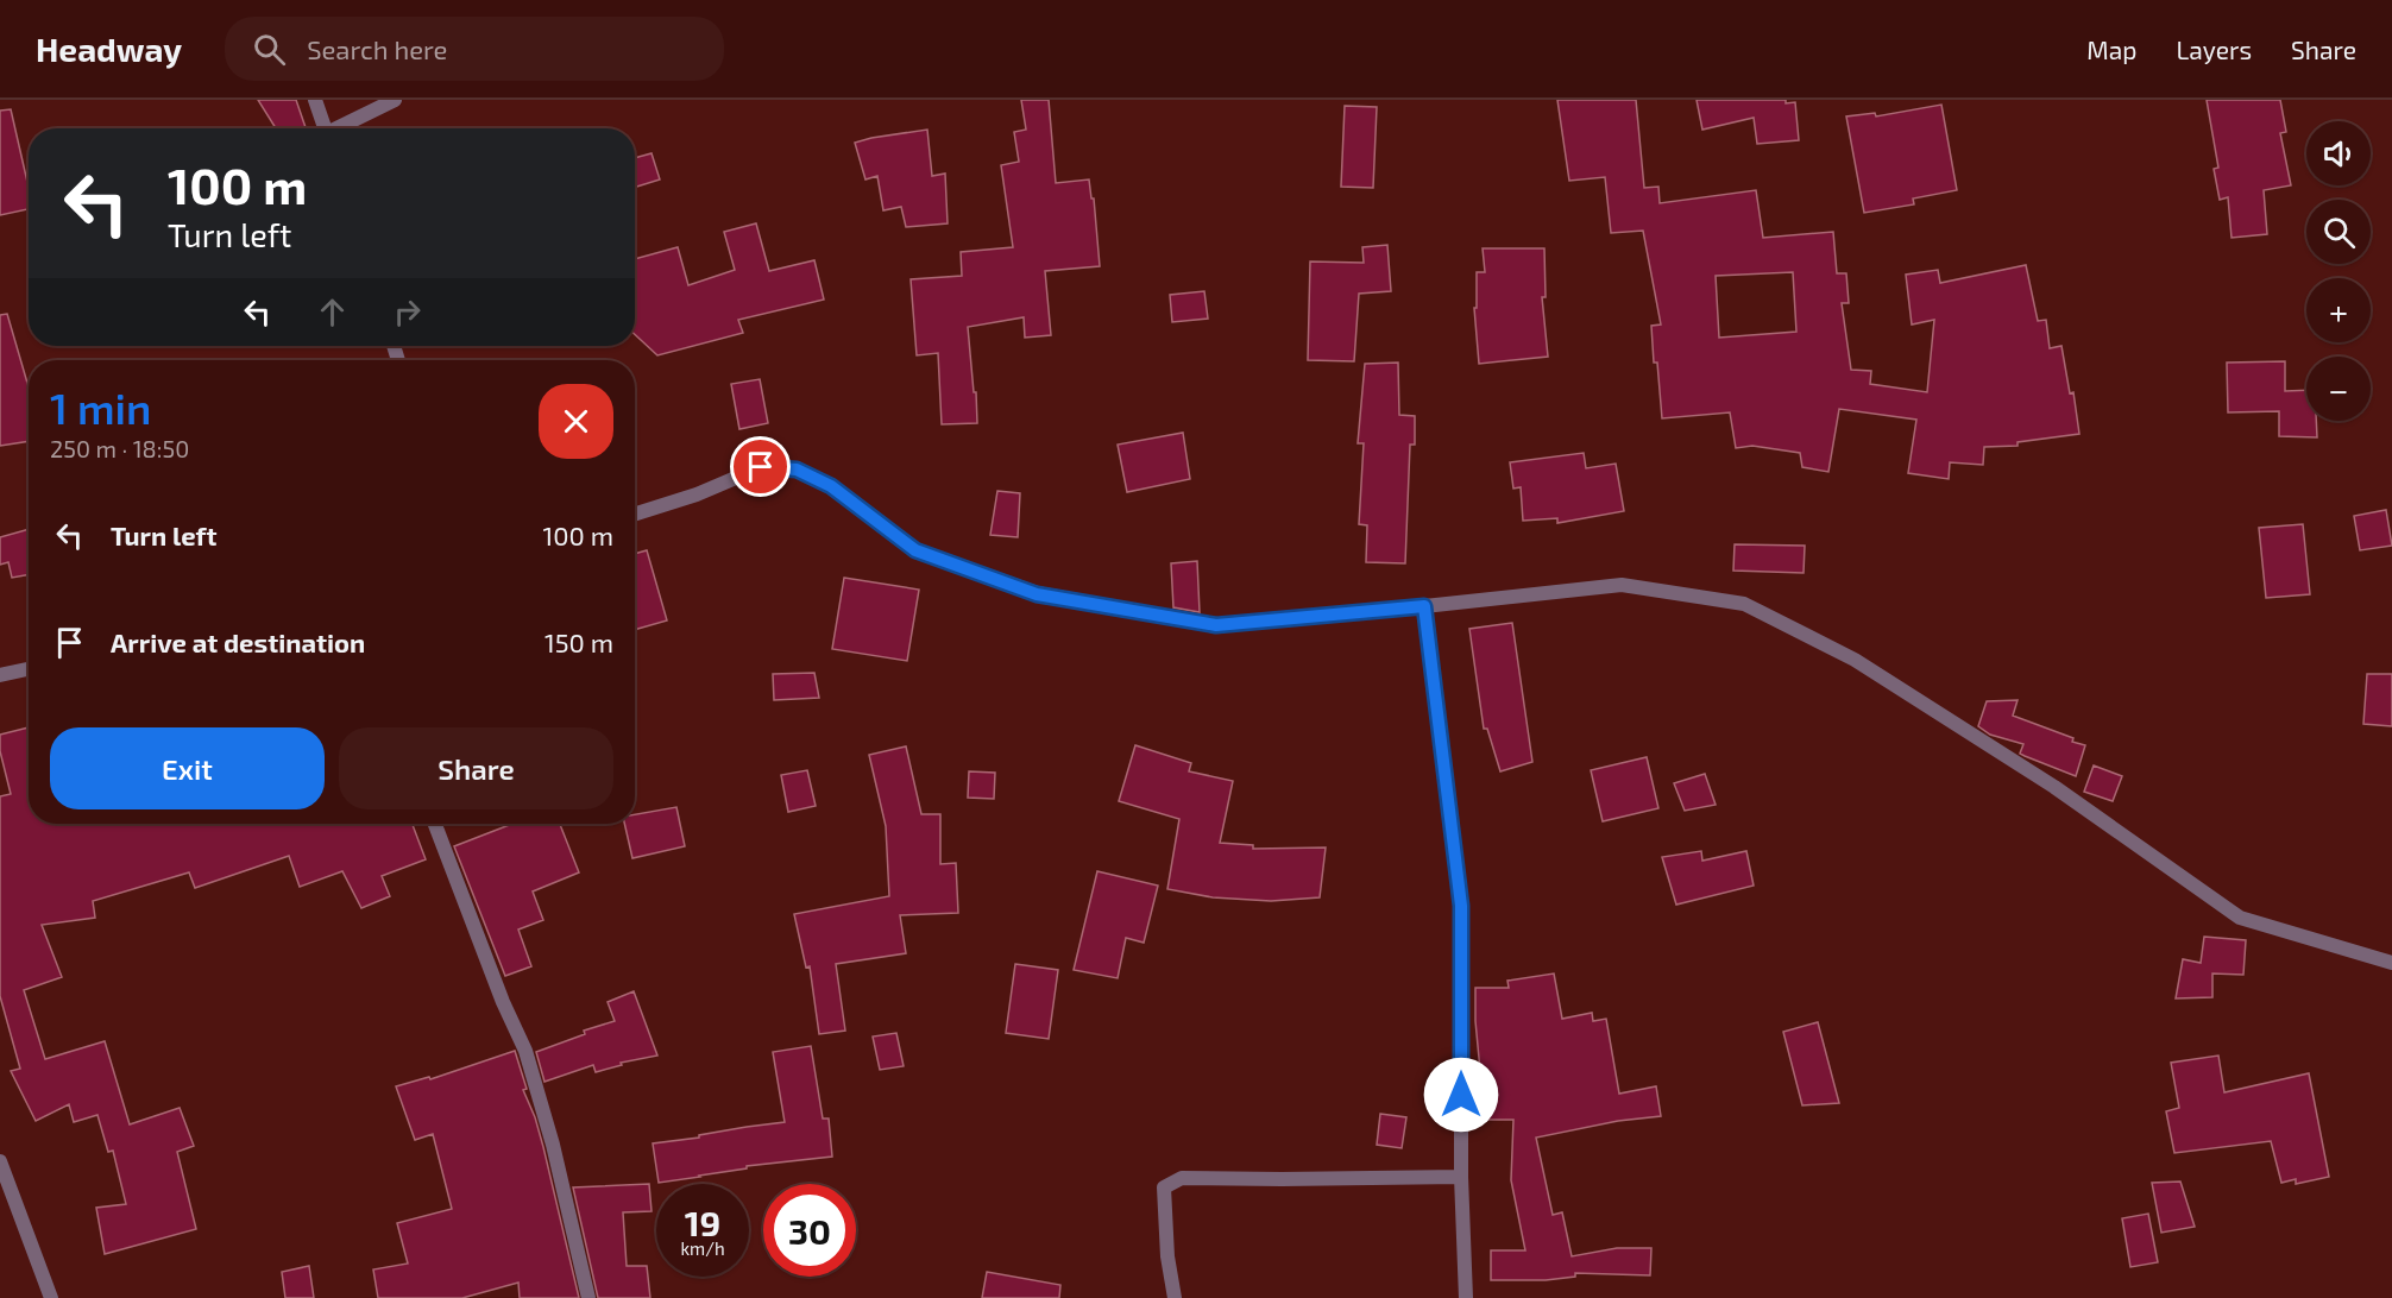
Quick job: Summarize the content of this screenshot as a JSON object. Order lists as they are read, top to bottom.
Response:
{
  "page": {
    "header": "Headway",
    "search": "Search here",
    "nav": ["Map", "Layers", "Share"],
    "map_buttons": ["+", "−"],
    "turn": ["100 m", "Turn left"],
    "heading": ["1 min", "250 m · 18:50"],
    "list": [
      {
        "name": "Turn left",
        "value": "100 m"
      },
      {
        "name": "Arrive at destination",
        "value": "150 m"
      }
    ],
    "buttons": ["Exit", "Share"],
    "speed": "19 km/h",
    "limit": "30"
  }
}
